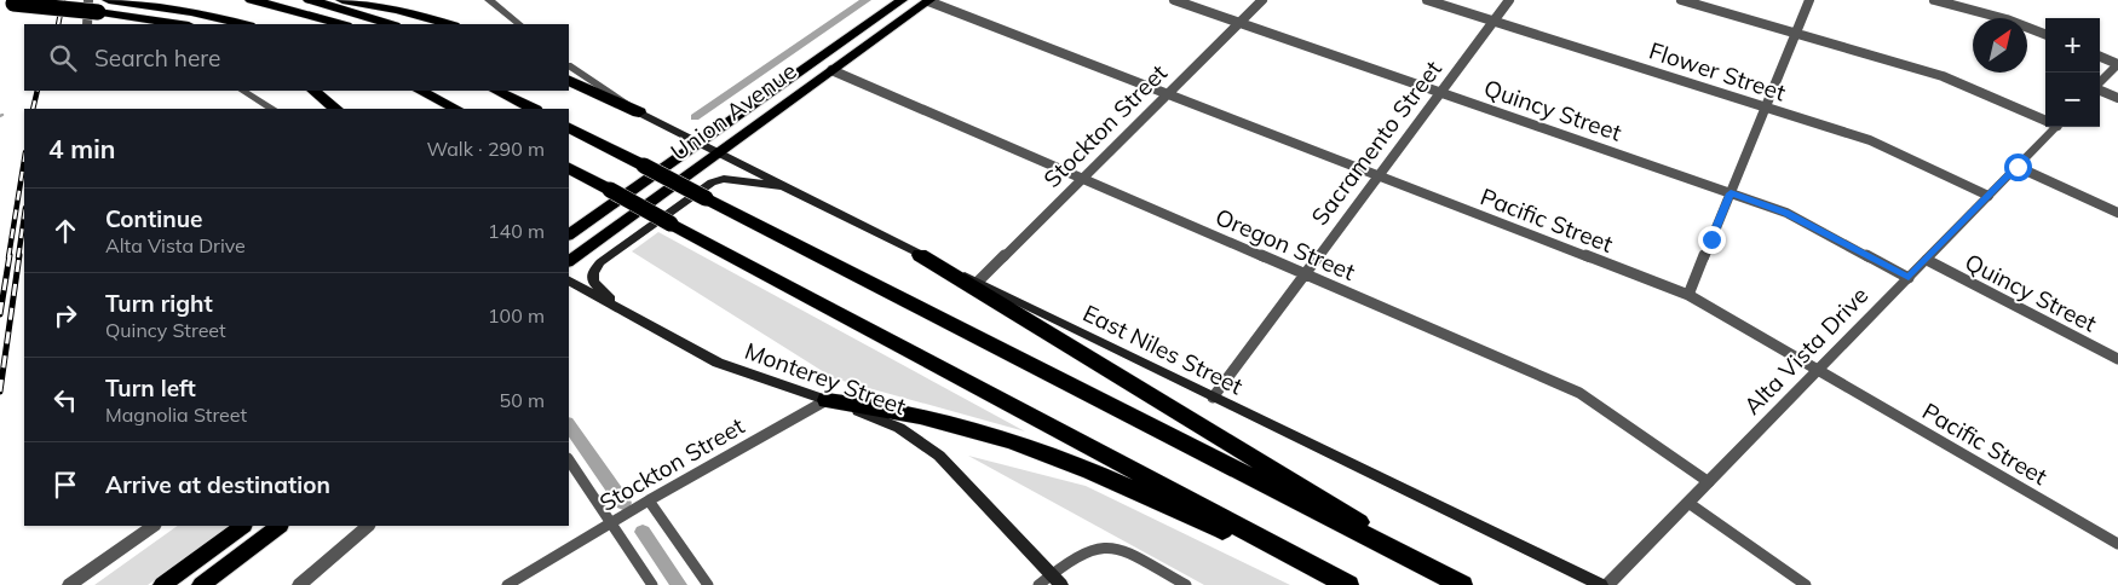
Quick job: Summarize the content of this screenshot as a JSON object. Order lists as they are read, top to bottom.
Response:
{
  "streets": {
    "main road": ["Union Avenue", "East Niles Street", "Monterey Street"],
    "street": [
      "Flower Street",
      "Quincy Street",
      "Stockton Street",
      "Sacramento Street",
      "Pacific Street",
      "Oregon Street",
      "Alta Vista Drive"
    ]
  },
  "crossings": [
    ["Flower Street", "Sacramento Street"],
    ["Flower Street", "Alta Vista Drive"],
    ["Quincy Street", "Stockton Street"],
    ["Quincy Street", "Sacramento Street"],
    ["Quincy Street", "Alta Vista Drive"],
    ["Union Avenue", "Pacific Street"],
    ["Union Avenue", "Oregon Street"],
    ["Union Avenue", "East Niles Street"],
    ["Stockton Street", "Pacific Street"],
    ["Stockton Street", "Oregon Street"],
    ["Stockton Street", "East Niles Street"],
    ["Stockton Street", "Monterey Street"],
    ["Sacramento Street", "Pacific Street"],
    ["Sacramento Street", "Oregon Street"],
    ["Sacramento Street", "East Niles Street"],
    ["Pacific Street", "Alta Vista Drive"],
    ["Oregon Street", "Alta Vista Drive"]
  ],
  "north": "top right",
  "page": {
    "map_buttons": ["+", "−"],
    "search": "Search here",
    "heading": ["4 min", "Walk · 290 m"],
    "list": [
      ["Continue", "Alta Vista Drive", "140 m"],
      ["Turn right", "Quincy Street", "100 m"],
      ["Turn left", "Magnolia Street", "50 m"],
      "Arrive at destination"
    ]
  }
}
